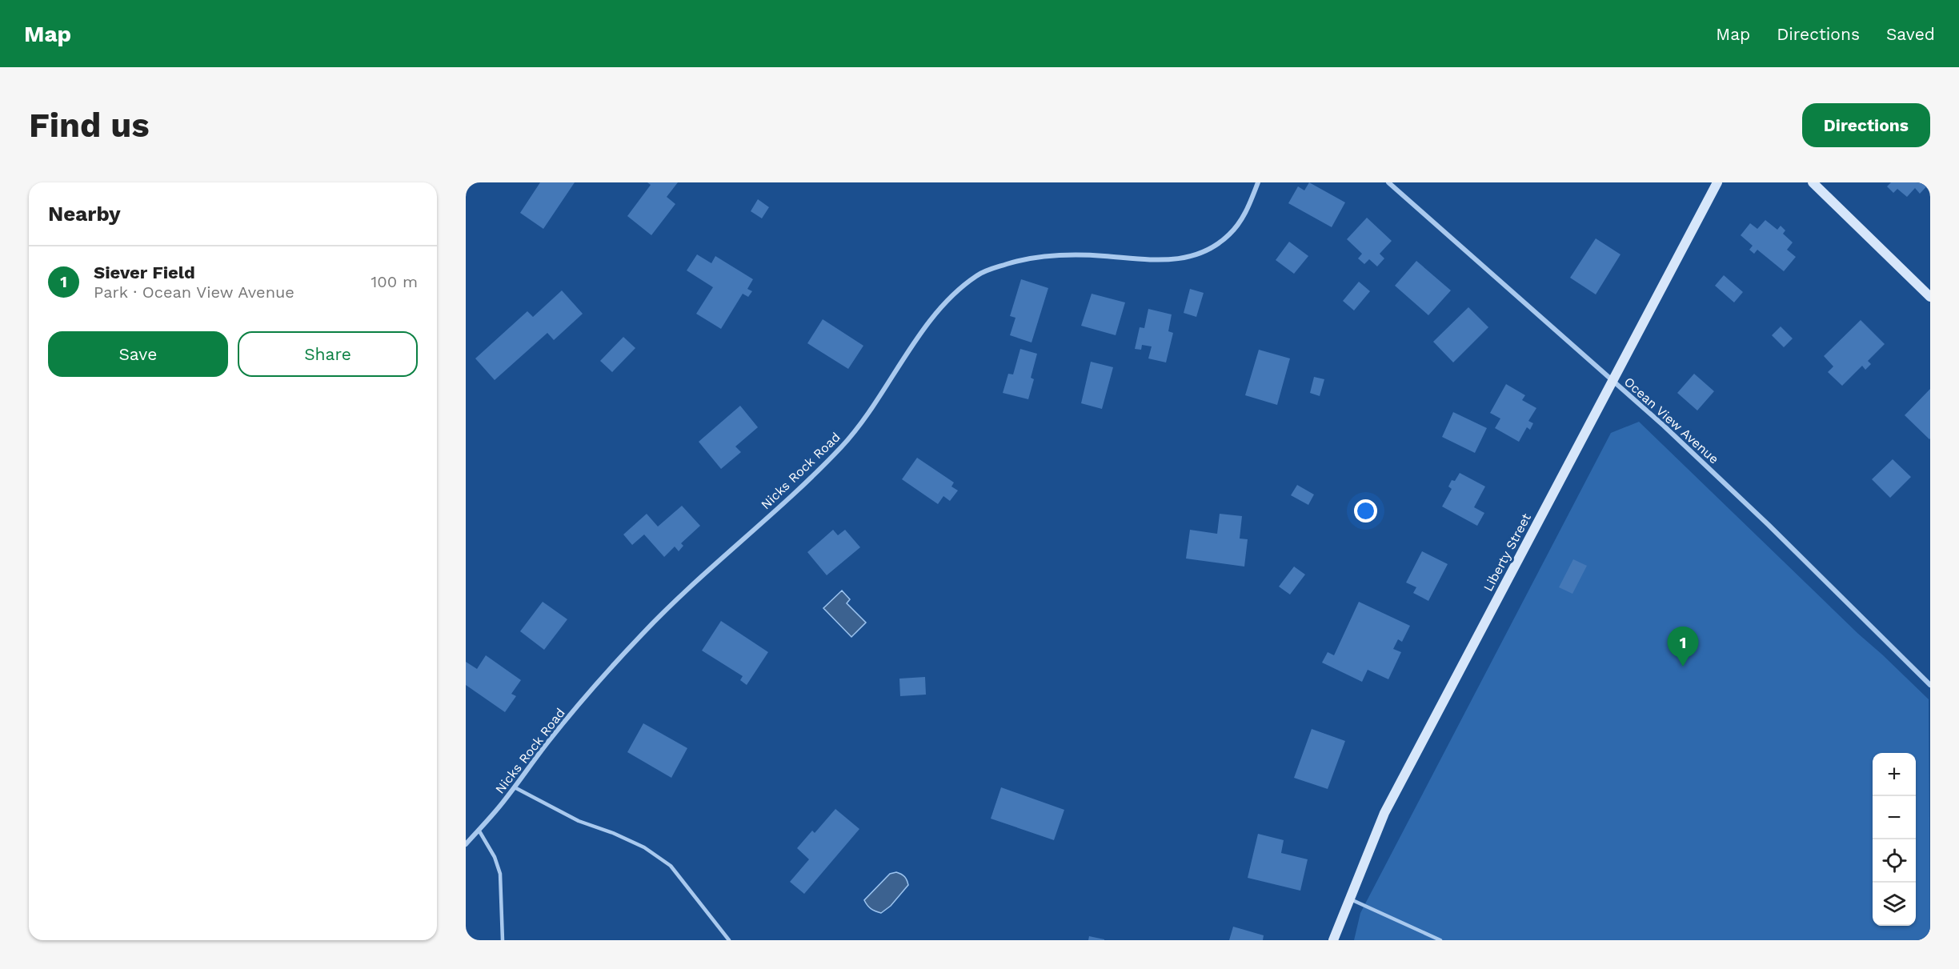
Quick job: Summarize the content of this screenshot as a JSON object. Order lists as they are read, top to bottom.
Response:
{
  "streets": {
    "street": ["Ocean View Avenue", "Nicks Rock Road", "Liberty Street"]
  },
  "crossings": [
    ["Ocean View Avenue", "Liberty Street"]
  ],
  "page": {
    "header": "Map",
    "nav": ["Map", "Directions", "Saved"],
    "buttons": [
      "Directions",
      ["Save", "Share"]
    ],
    "title": "Find us",
    "heading": "Nearby",
    "list": [
      {
        "mark": "1",
        "name": "Siever Field",
        "note": "Park · Ocean View Avenue",
        "value": "100 m"
      }
    ],
    "pins": "1",
    "map_buttons": ["+", "−"]
  }
}
